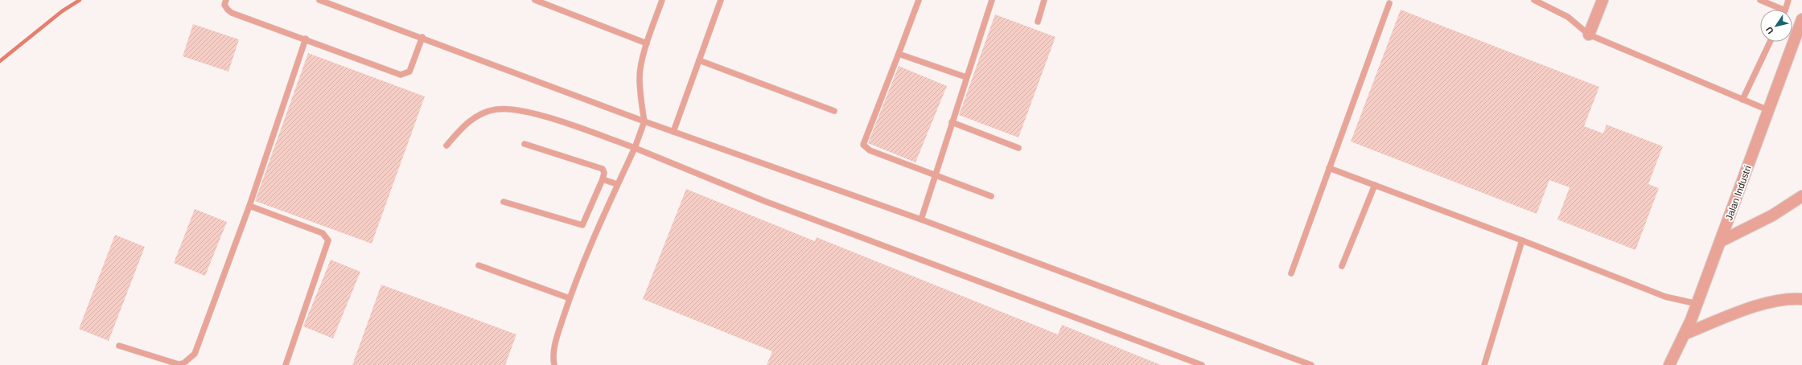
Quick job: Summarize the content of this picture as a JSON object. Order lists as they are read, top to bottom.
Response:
{
  "streets": {
    "street": ["Jalan Industri"]
  },
  "north": "bottom left"
}
